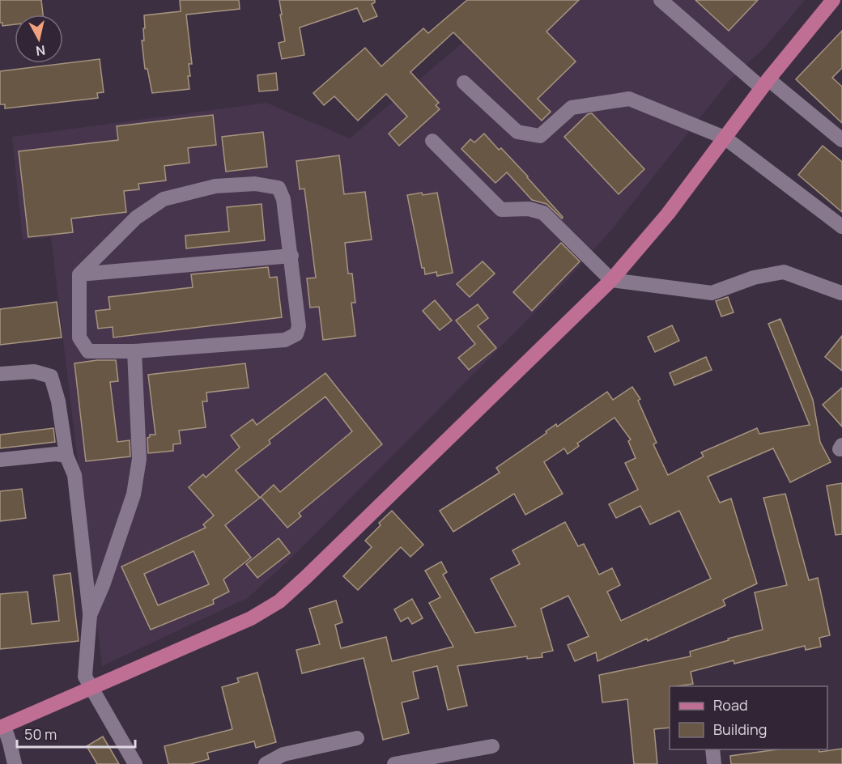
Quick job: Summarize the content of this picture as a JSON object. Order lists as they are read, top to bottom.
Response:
{
  "legend": ["Road", "Building"],
  "scale_bar": "50 m",
  "north": "bottom"
}
